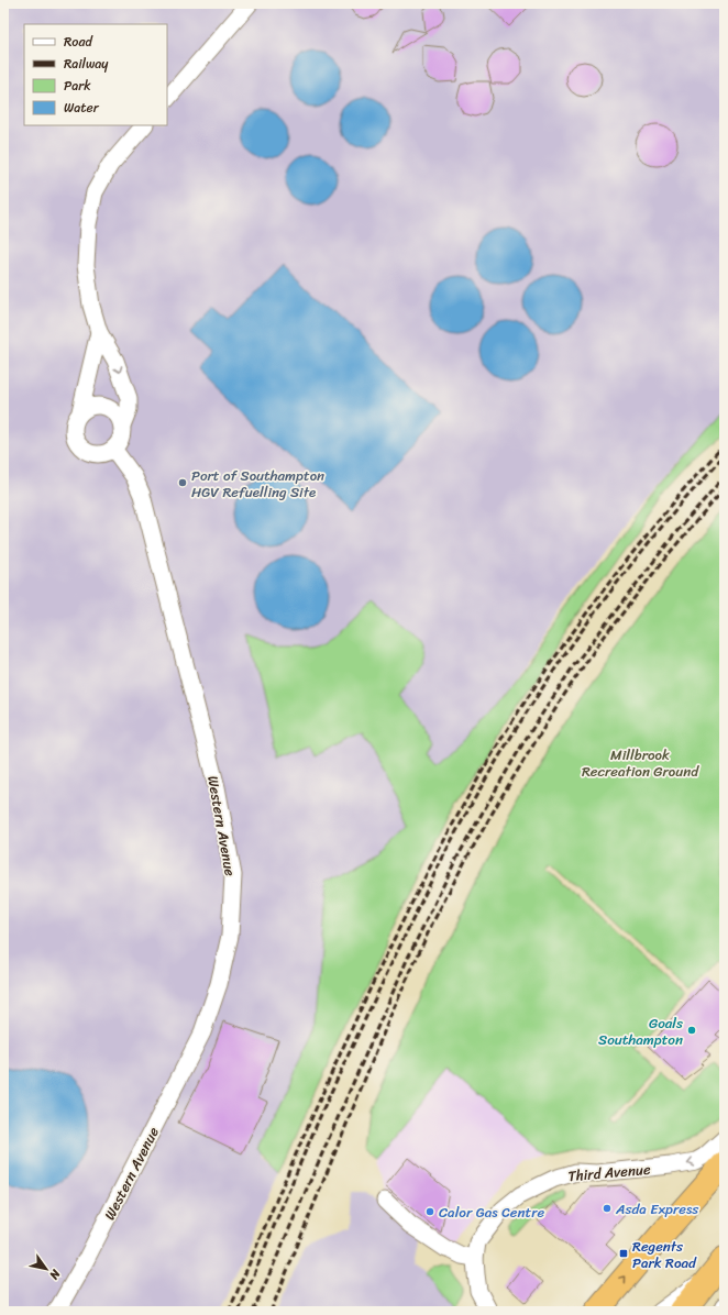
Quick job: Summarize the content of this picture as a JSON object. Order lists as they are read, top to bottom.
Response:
{
  "streets": {
    "street": ["Western Avenue", "Third Avenue"]
  },
  "one_way": ["Third Avenue"],
  "parks": ["Millbrook Recreation Ground"],
  "places": {
    "other": [
      "Port of Southampton HGV Refuelling Site",
      "Goals Southampton",
      "Asda Express",
      "Calor Gas Centre"
    ],
    "transit": ["Regents Park Road"]
  },
  "legend": [
    "Road",
    "Railway",
    "Park",
    "Water"
  ],
  "north": "bottom right"
}
